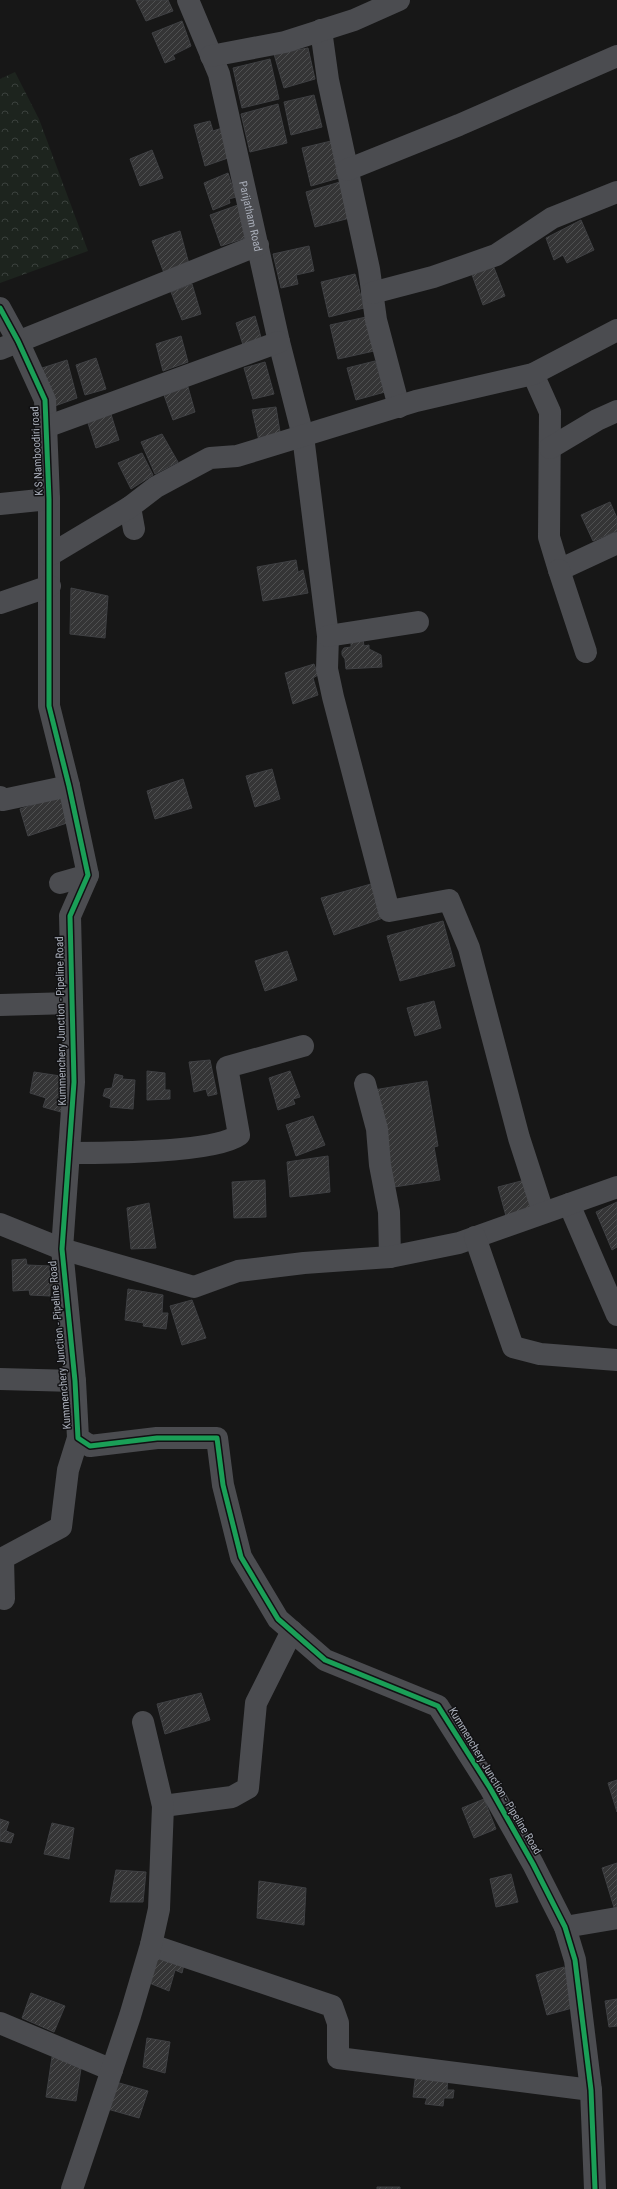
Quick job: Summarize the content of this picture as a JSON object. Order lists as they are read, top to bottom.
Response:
{
  "streets": {
    "street": ["Parijatham Road", "K S Namboodiri road", "Kummenchery Junction - Pipeline Road"]
  }
}
